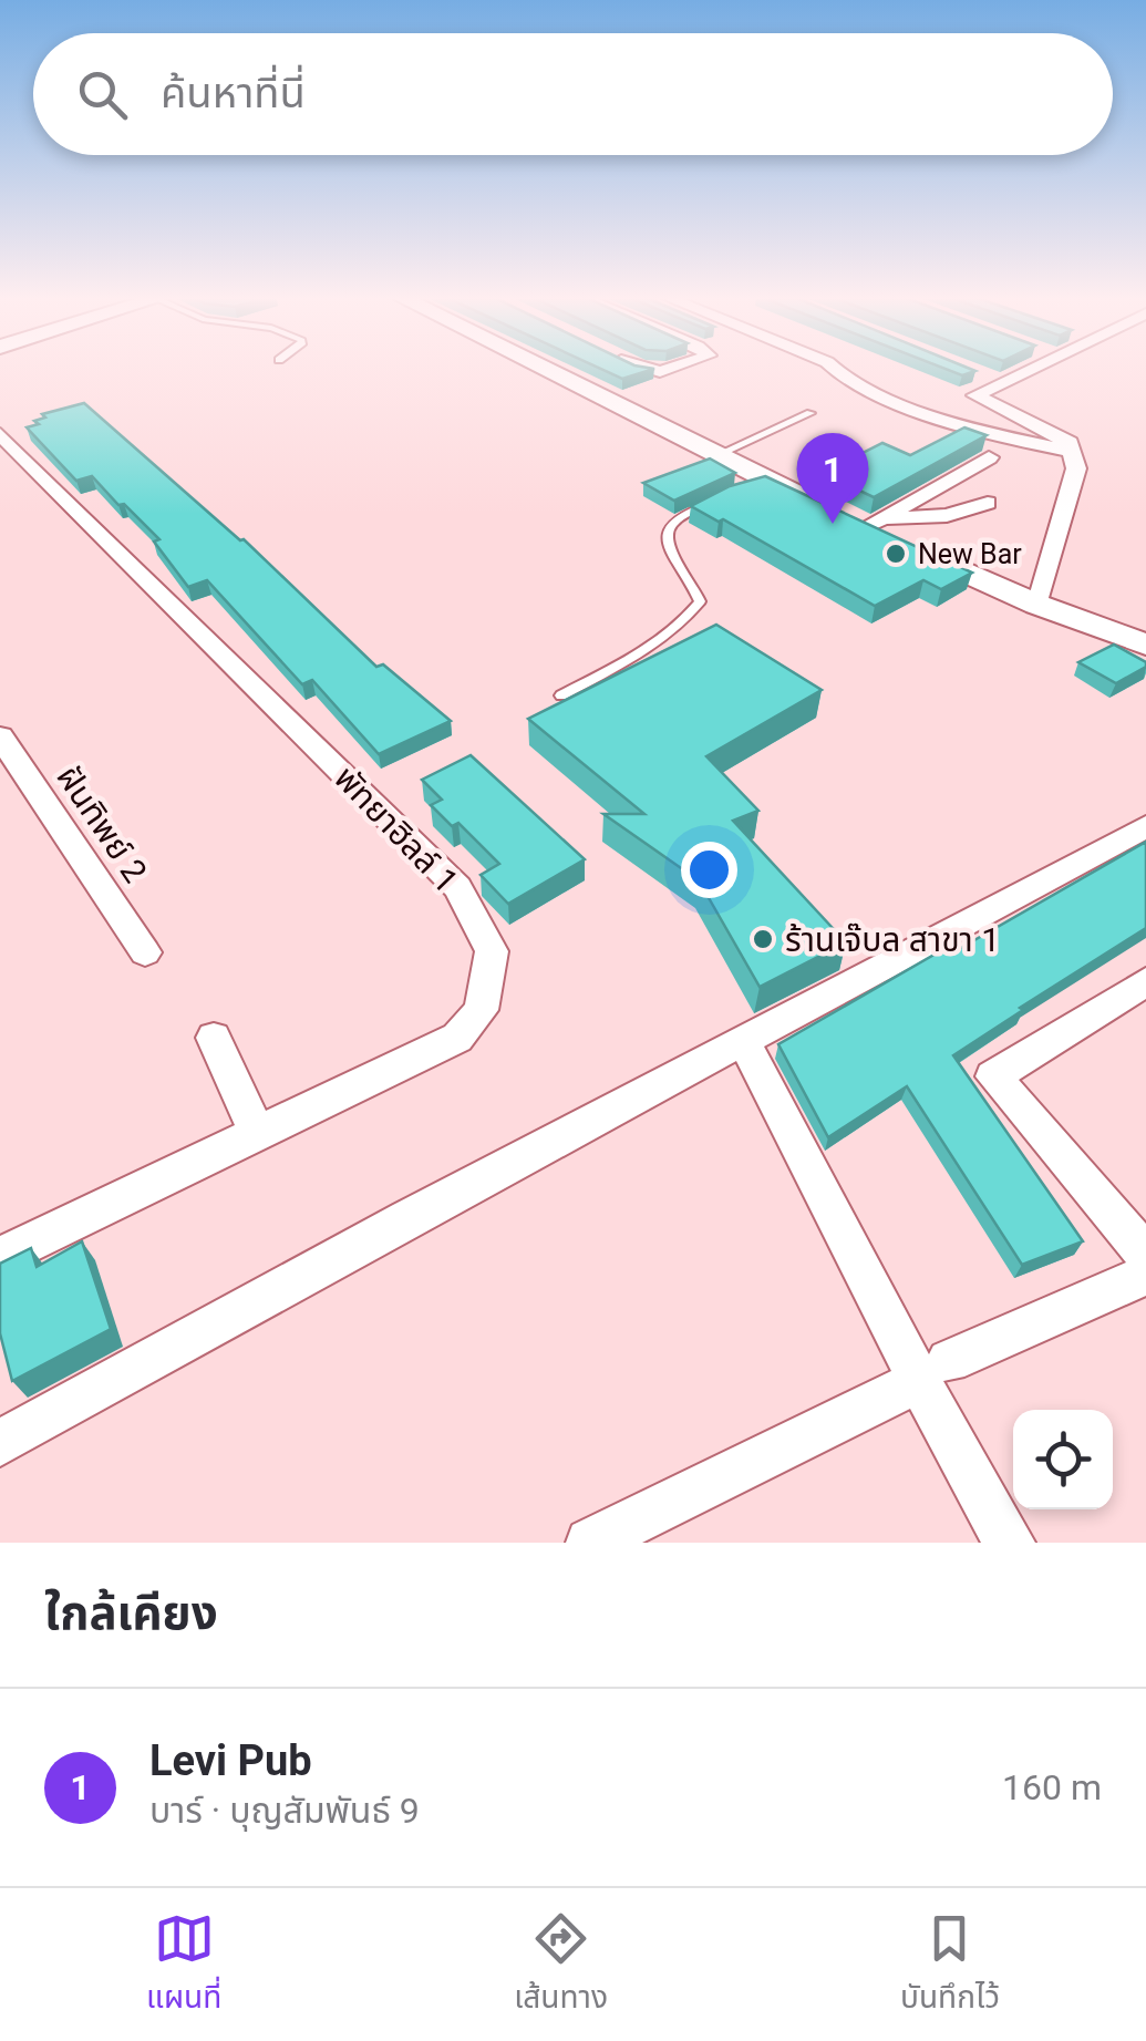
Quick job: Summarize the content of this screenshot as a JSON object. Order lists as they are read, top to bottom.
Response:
{
  "streets": {
    "street": ["ฝันทิพย์ 2", "พัทยาฮิลล์ 1"]
  },
  "places": ["New Bar", "ร้านเจ๊บล สาขา 1"],
  "page": {
    "search": "ค้นหาที่นี่",
    "pins": "1",
    "heading": "ใกล้เคียง",
    "list": [
      {
        "mark": "1",
        "name": "Levi Pub",
        "note": "บาร์ · บุญสัมพันธ์ 9",
        "value": "160 m"
      }
    ],
    "nav": ["แผนที่", "เส้นทาง", "บันทึกไว้"]
  }
}
